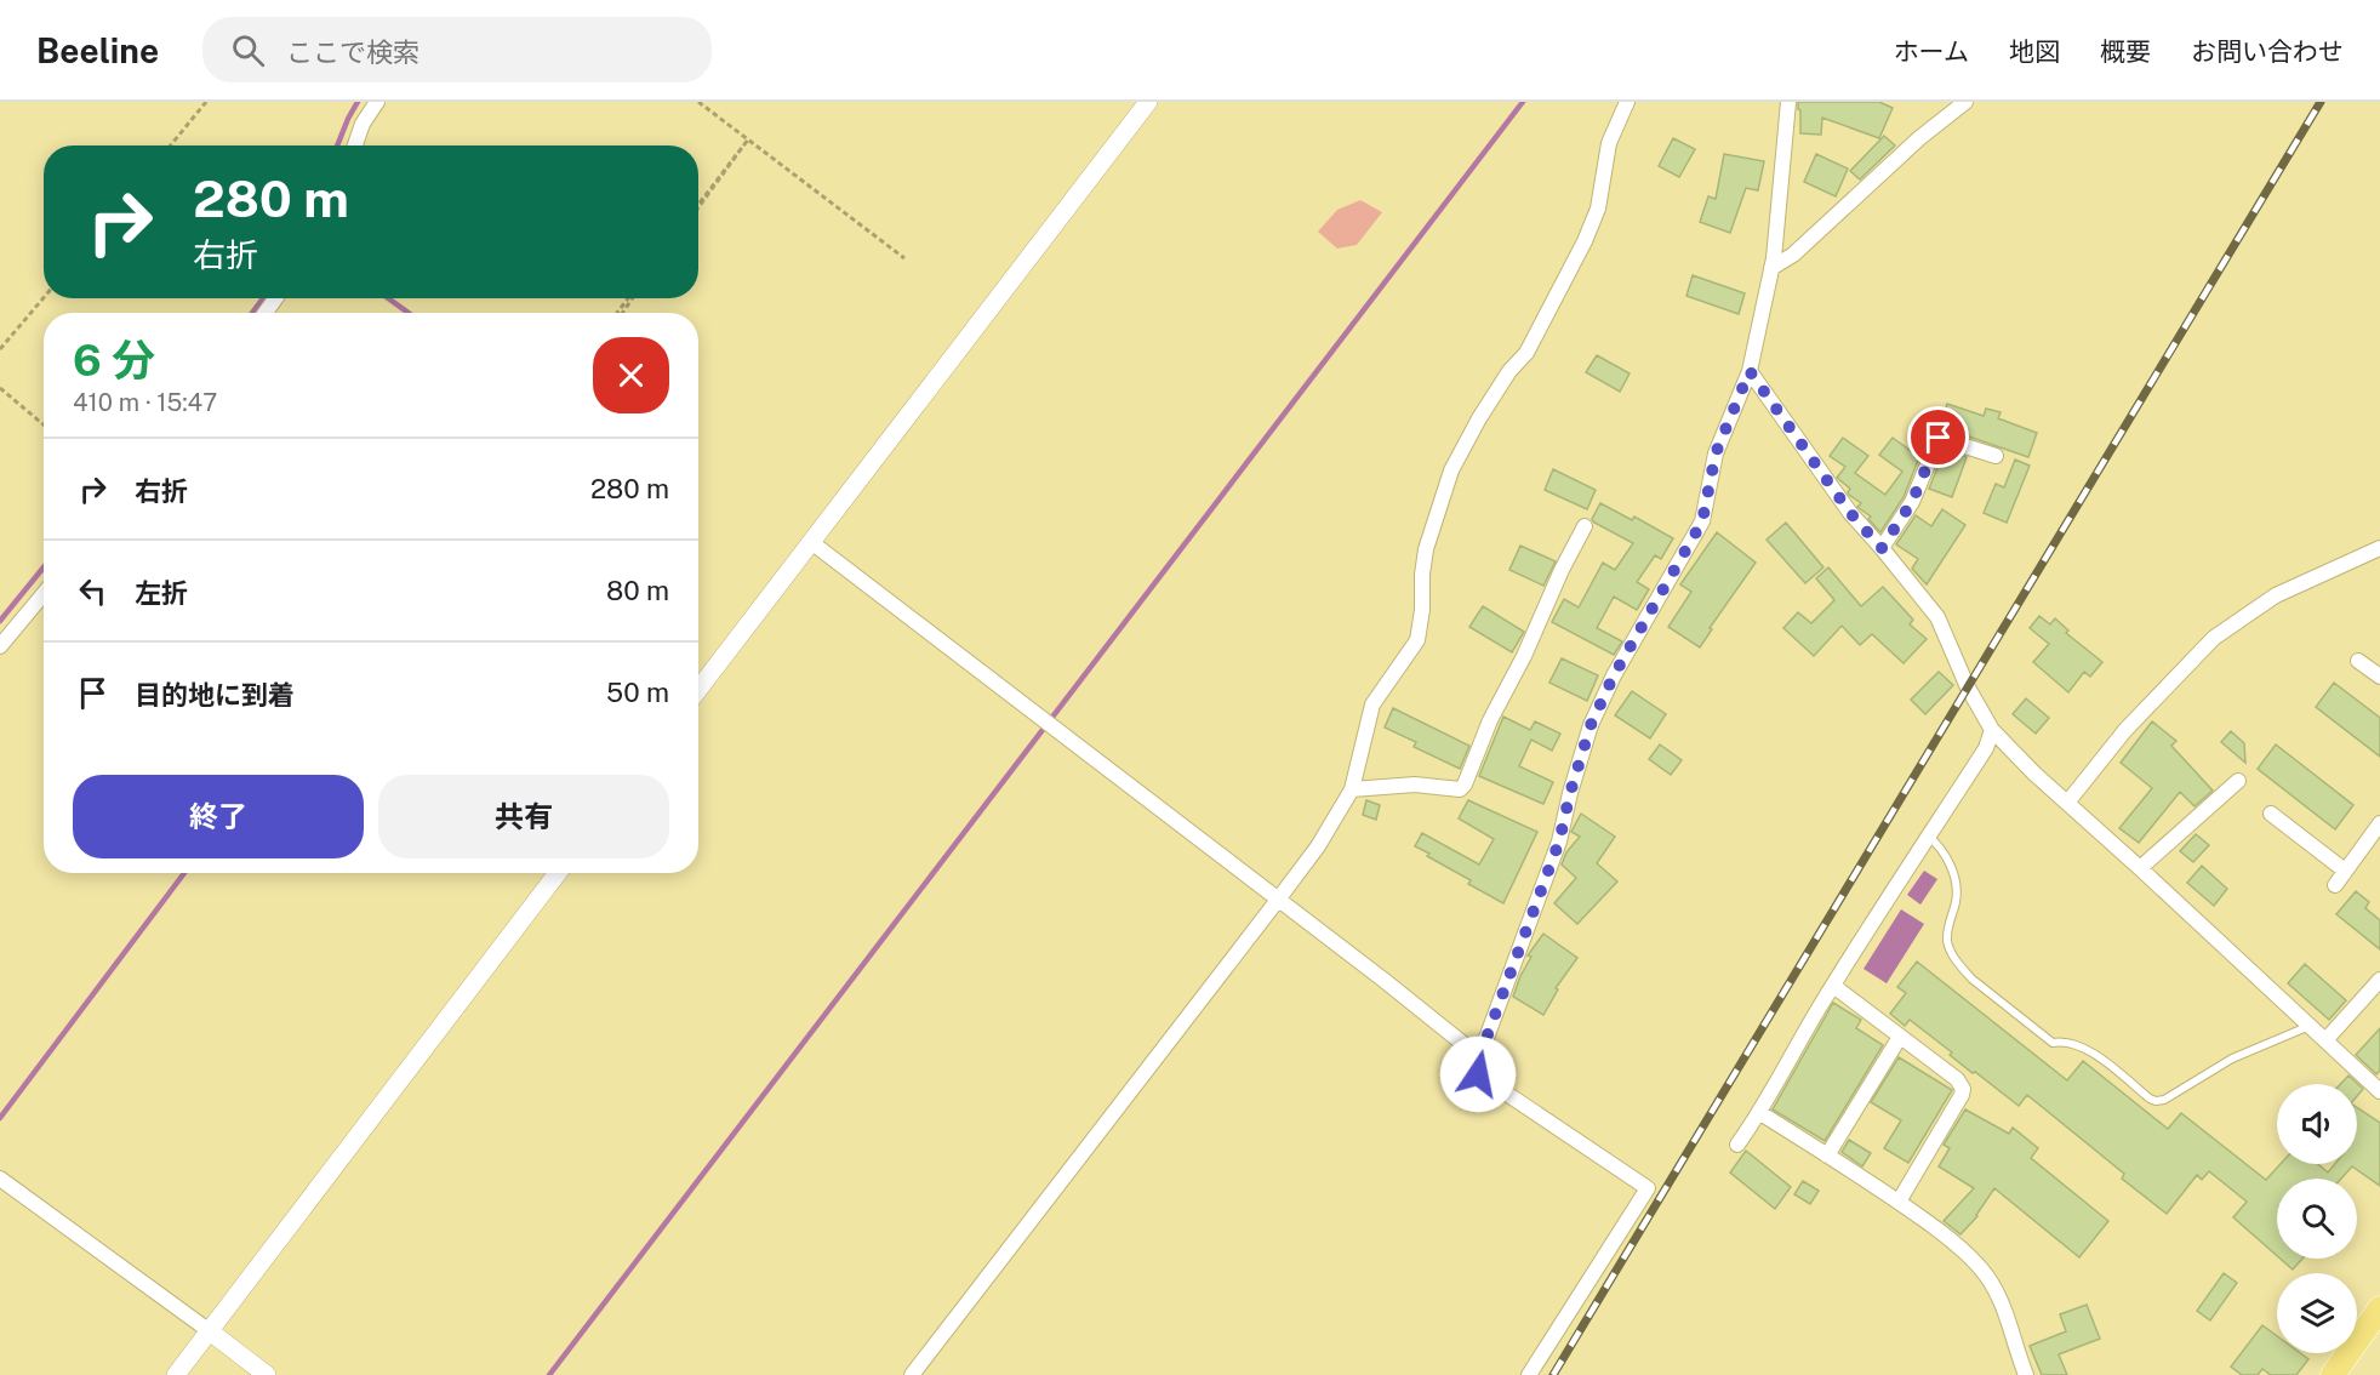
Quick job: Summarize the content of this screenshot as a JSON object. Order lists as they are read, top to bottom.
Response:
{
  "page": {
    "header": "Beeline",
    "search": "ここで検索",
    "nav": [
      "ホーム",
      "地図",
      "概要",
      "お問い合わせ"
    ],
    "turn": ["280 m", "右折"],
    "heading": ["6 分", "410 m · 15:47"],
    "list": [
      {
        "name": "右折",
        "value": "280 m"
      },
      {
        "name": "左折",
        "value": "80 m"
      },
      {
        "name": "目的地に到着",
        "value": "50 m"
      }
    ],
    "buttons": ["終了", "共有"]
  }
}
